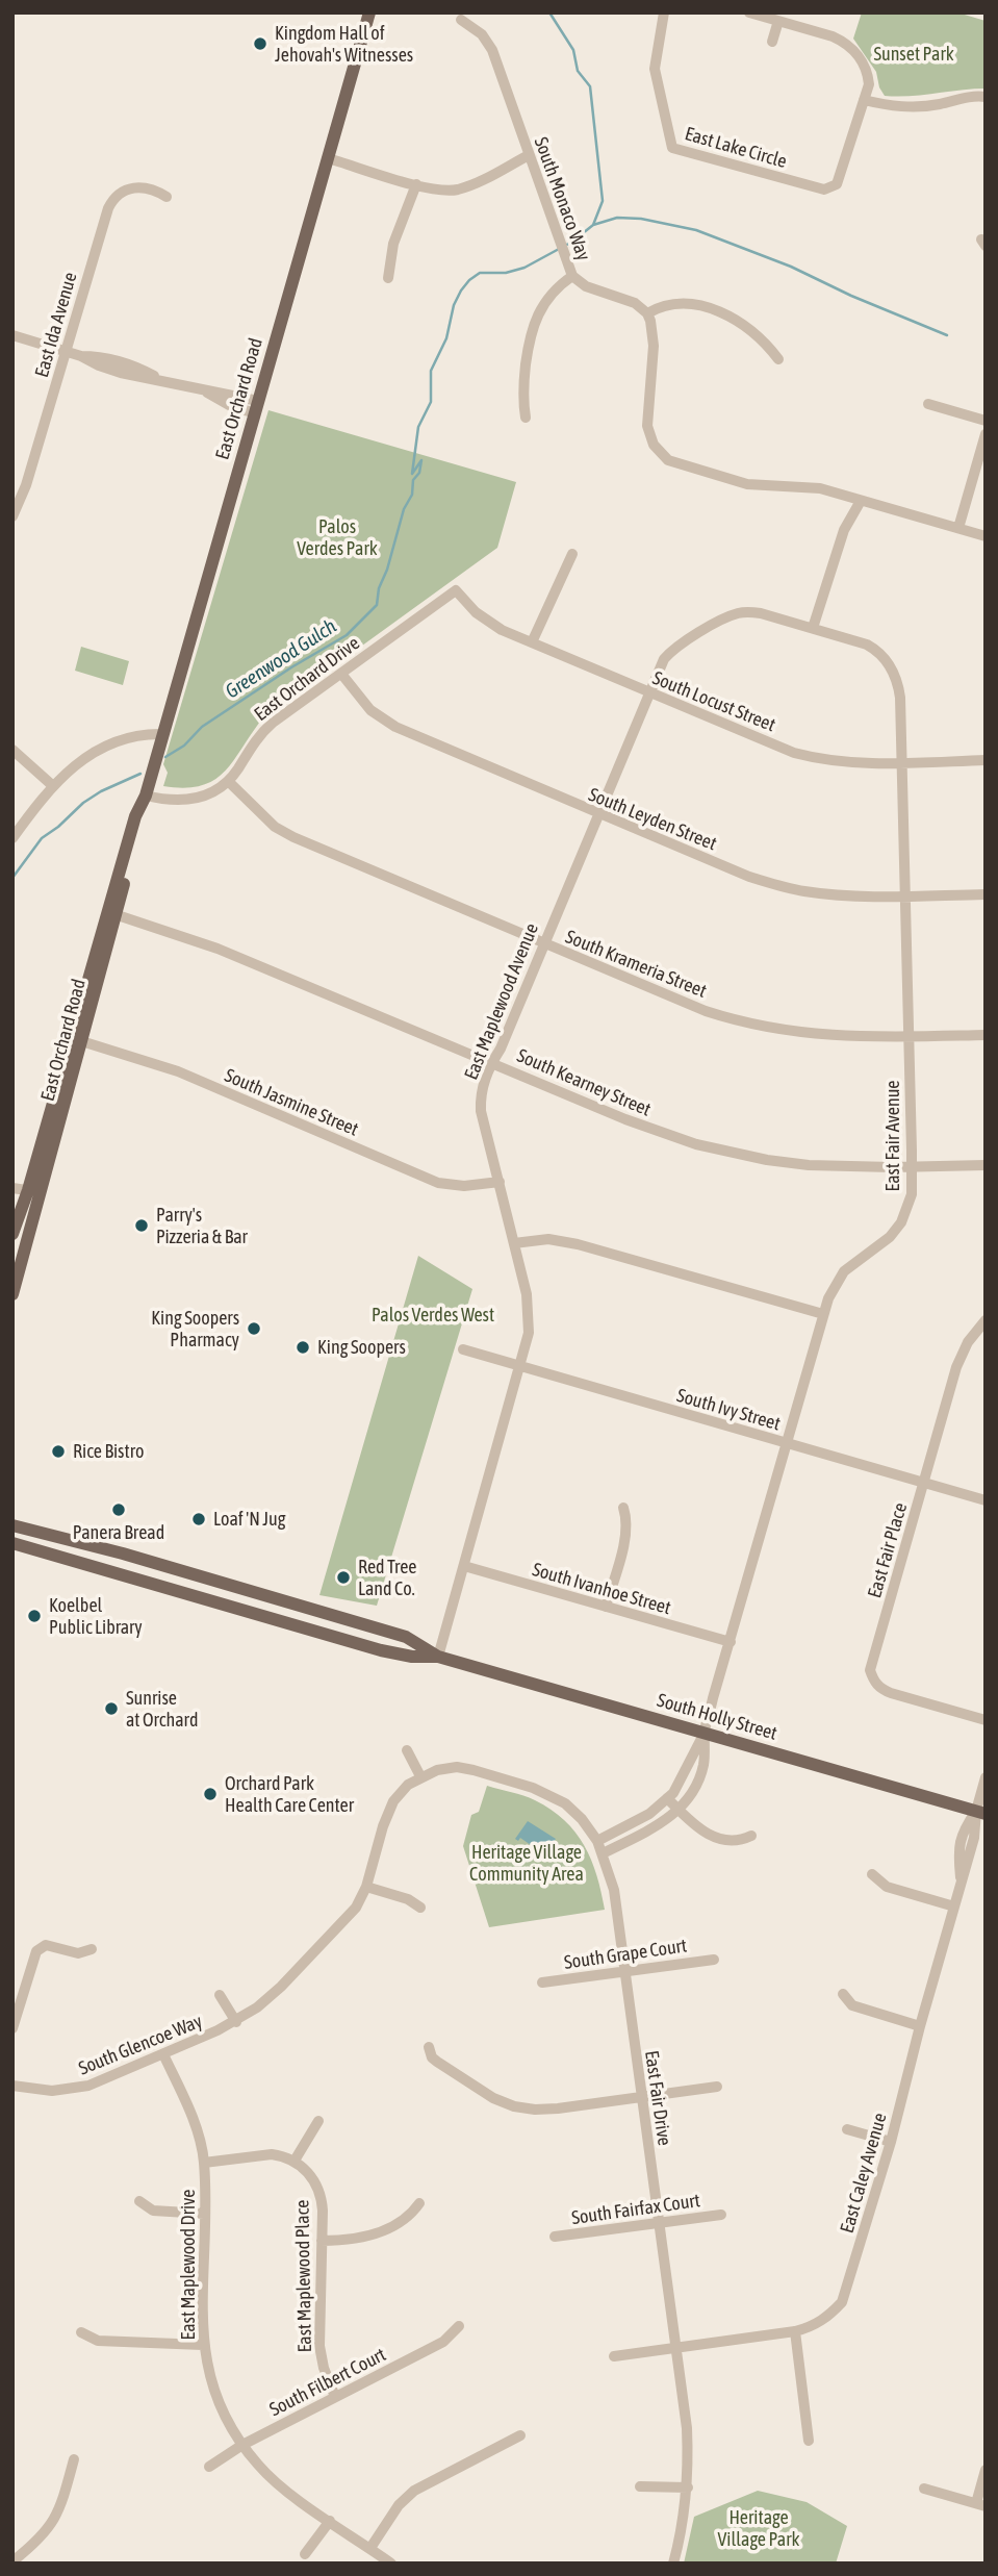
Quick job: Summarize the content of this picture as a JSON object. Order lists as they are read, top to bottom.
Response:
{
  "streets": {
    "main road": ["East Orchard Road", "South Holly Street"],
    "street": [
      "East Lake Circle",
      "South Monaco Way",
      "East Ida Avenue",
      "East Orchard Drive",
      "South Locust Street",
      "South Leyden Street",
      "South Krameria Street",
      "East Maplewood Avenue",
      "South Kearney Street",
      "South Jasmine Street",
      "East Fair Avenue",
      "South Ivy Street",
      "East Fair Place",
      "South Ivanhoe Street",
      "South Grape Court",
      "South Glencoe Way",
      "East Fair Drive",
      "East Caley Avenue",
      "South Fairfax Court",
      "East Maplewood Drive",
      "East Maplewood Place",
      "South Filbert Court"
    ]
  },
  "crossings": [
    ["East Orchard Road", "East Orchard Drive"],
    ["East Orchard Road", "South Kearney Street"],
    ["East Orchard Road", "South Jasmine Street"],
    ["East Orchard Drive", "South Locust Street"],
    ["East Orchard Drive", "South Leyden Street"],
    ["East Orchard Drive", "South Krameria Street"],
    ["South Locust Street", "East Maplewood Avenue"],
    ["South Locust Street", "East Fair Avenue"],
    ["South Leyden Street", "East Maplewood Avenue"],
    ["South Leyden Street", "East Fair Avenue"],
    ["South Krameria Street", "East Maplewood Avenue"],
    ["South Krameria Street", "East Fair Avenue"],
    ["East Maplewood Avenue", "South Kearney Street"],
    ["East Maplewood Avenue", "South Jasmine Street"],
    ["East Maplewood Avenue", "East Fair Avenue"],
    ["East Maplewood Avenue", "South Ivy Street"],
    ["East Maplewood Avenue", "South Ivanhoe Street"],
    ["East Maplewood Avenue", "South Holly Street"],
    ["South Kearney Street", "East Fair Avenue"],
    ["East Fair Avenue", "South Ivy Street"],
    ["East Fair Avenue", "South Ivanhoe Street"],
    ["East Fair Avenue", "South Holly Street"],
    ["East Fair Avenue", "East Fair Drive"],
    ["South Ivy Street", "East Fair Place"],
    ["South Holly Street", "East Caley Avenue"],
    ["South Grape Court", "East Fair Drive"],
    ["South Glencoe Way", "East Maplewood Drive"],
    ["East Fair Drive", "East Caley Avenue"],
    ["East Fair Drive", "South Fairfax Court"],
    ["East Maplewood Drive", "South Filbert Court"],
    ["East Maplewood Place", "South Filbert Court"]
  ],
  "water": ["Greenwood Gulch"],
  "parks": [
    "Sunset Park",
    "Palos Verdes Park",
    "Palos Verdes West",
    "Heritage Village Community Area",
    "Heritage Village Park"
  ],
  "places": [
    "Kingdom Hall of Jehovah's Witnesses",
    "Parry's Pizzeria & Bar",
    "King Soopers Pharmacy",
    "King Soopers",
    "Rice Bistro",
    "Panera Bread",
    "Loaf 'N Jug",
    "Red Tree Land Co.",
    "Koelbel Public Library",
    "Sunrise at Orchard",
    "Orchard Park Health Care Center"
  ]
}
